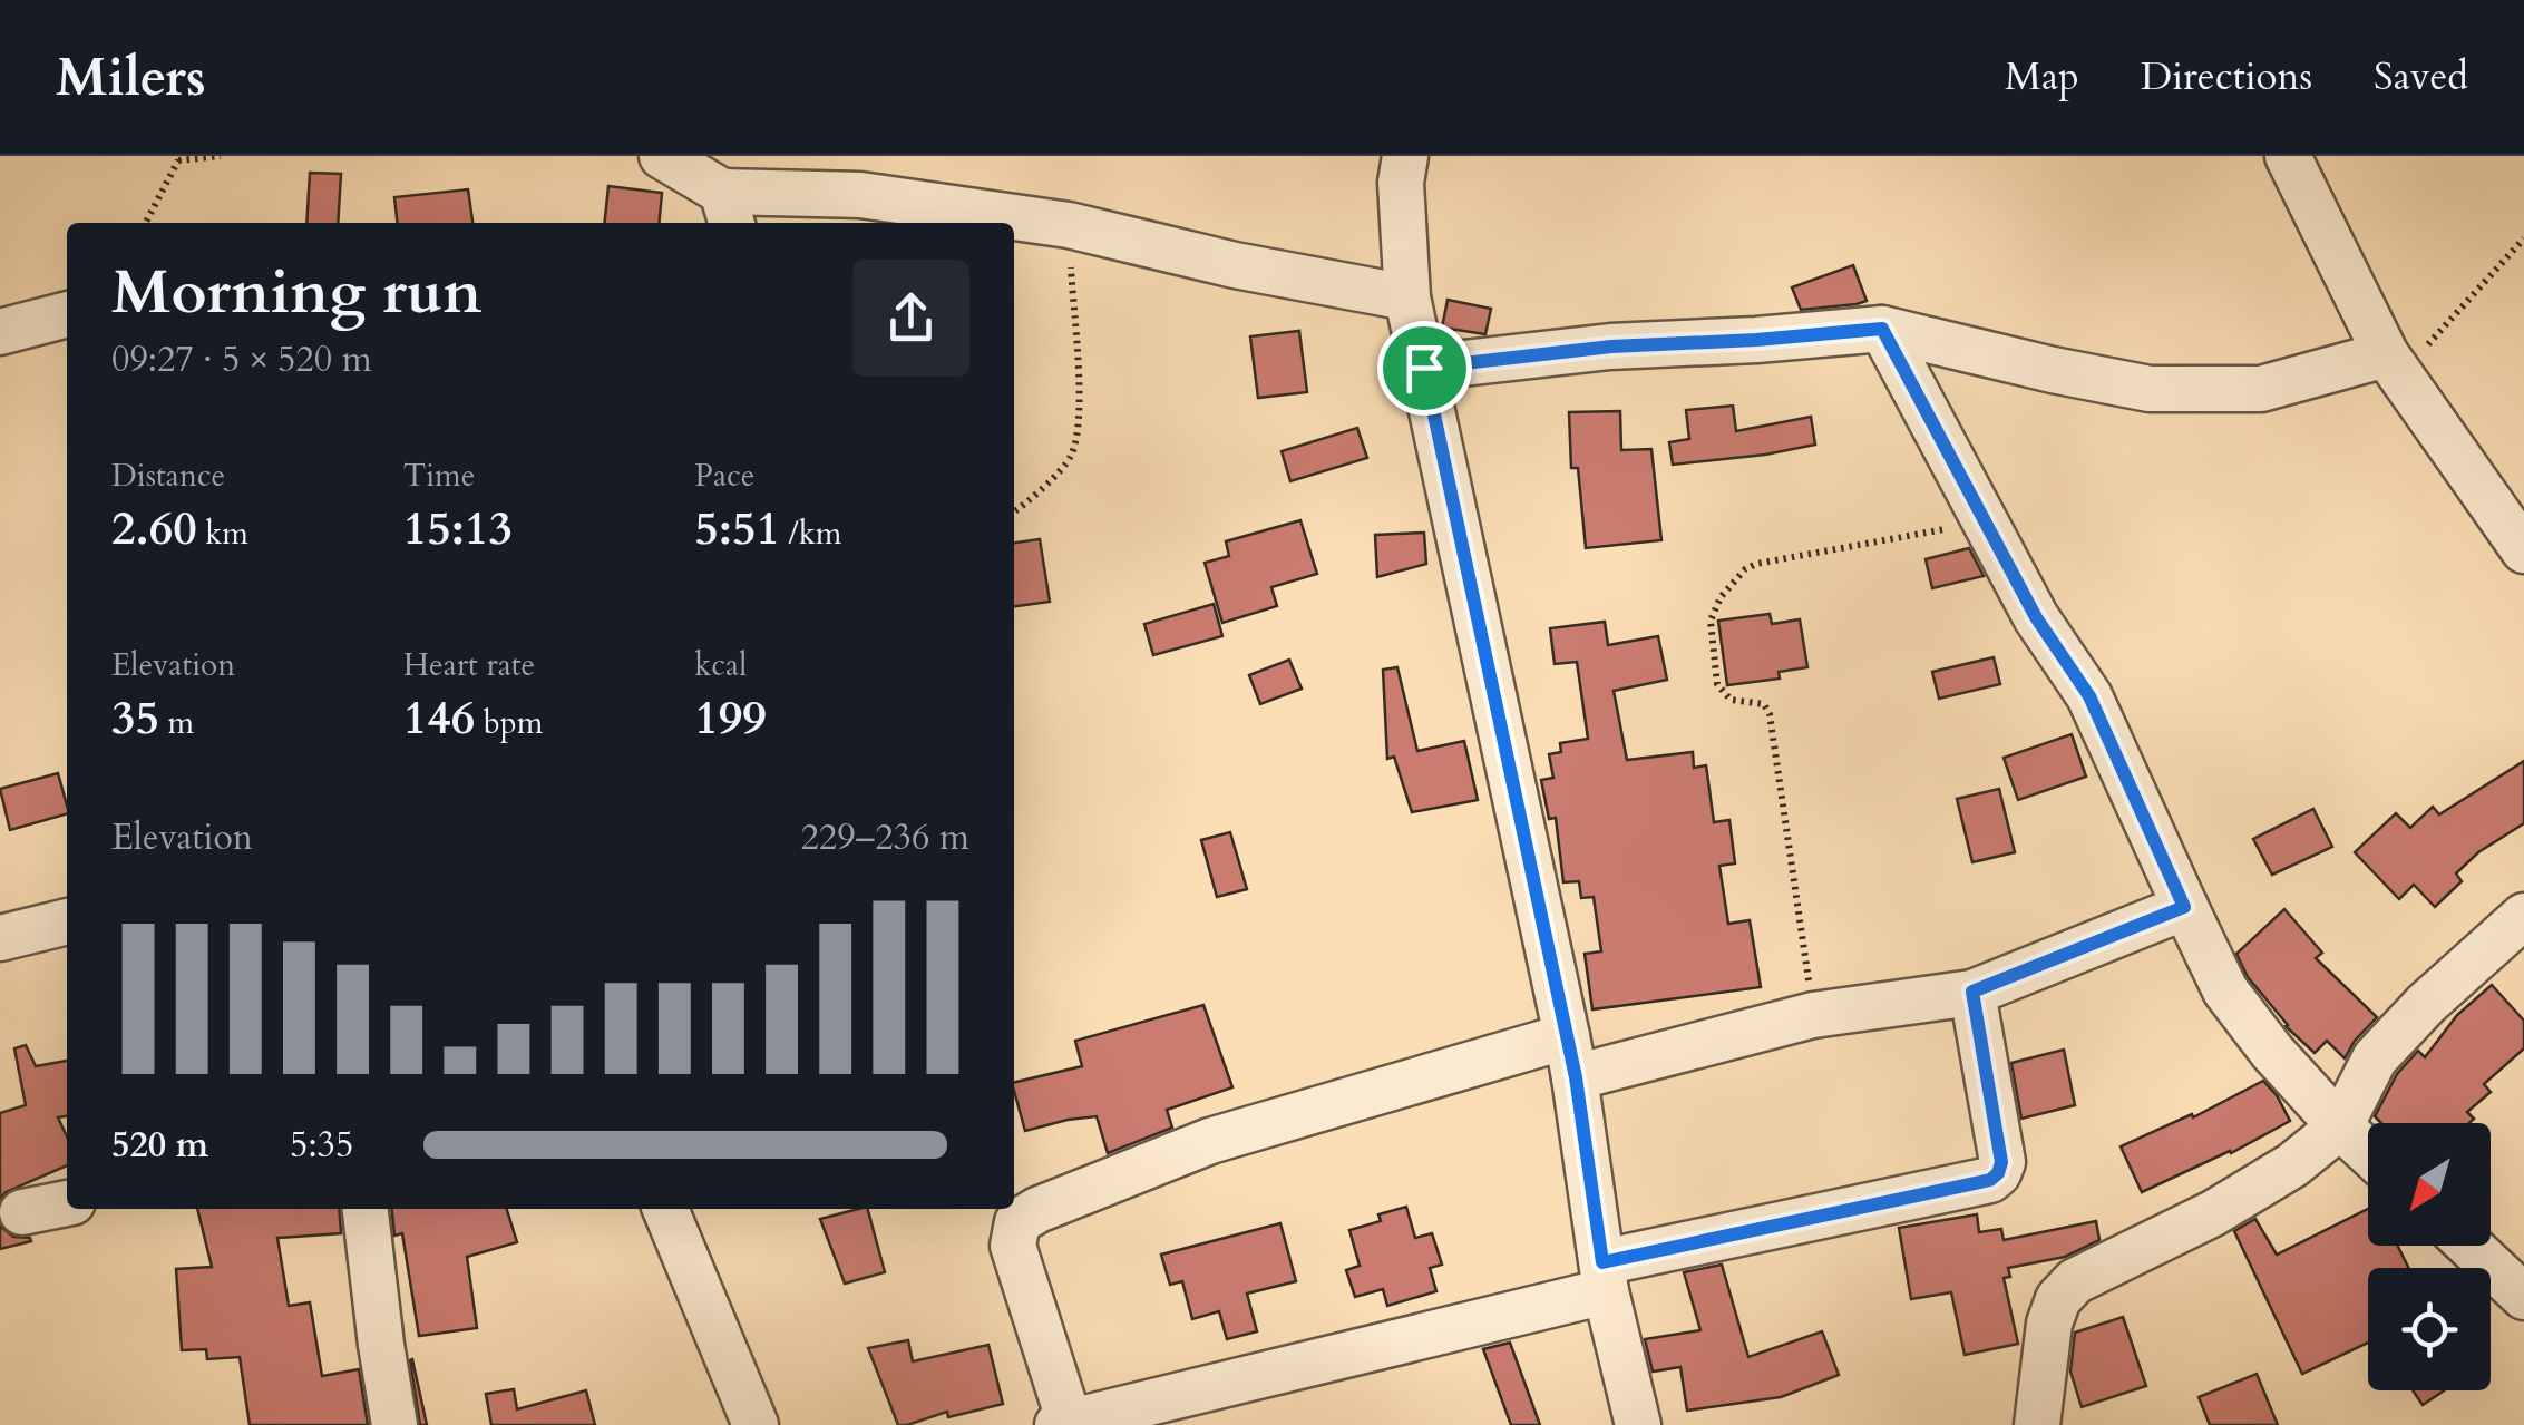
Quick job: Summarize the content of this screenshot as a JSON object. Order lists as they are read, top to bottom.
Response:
{
  "north": "bottom left",
  "page": {
    "header": "Milers",
    "nav": ["Map", "Directions", "Saved"],
    "heading": ["Morning run", "09:27 · 5 × 520 m"],
    "stats": [
      ["Distance", "2.60 km"],
      ["Time", "15:13"],
      ["Pace", "5:51 /km"],
      ["Elevation", "35 m"],
      ["Heart rate", "146 bpm"],
      ["kcal", "199"]
    ],
    "chart": ["Elevation", "229–236 m"],
    "list": [
      {
        "name": "520 m",
        "note": "5:35"
      }
    ]
  }
}
